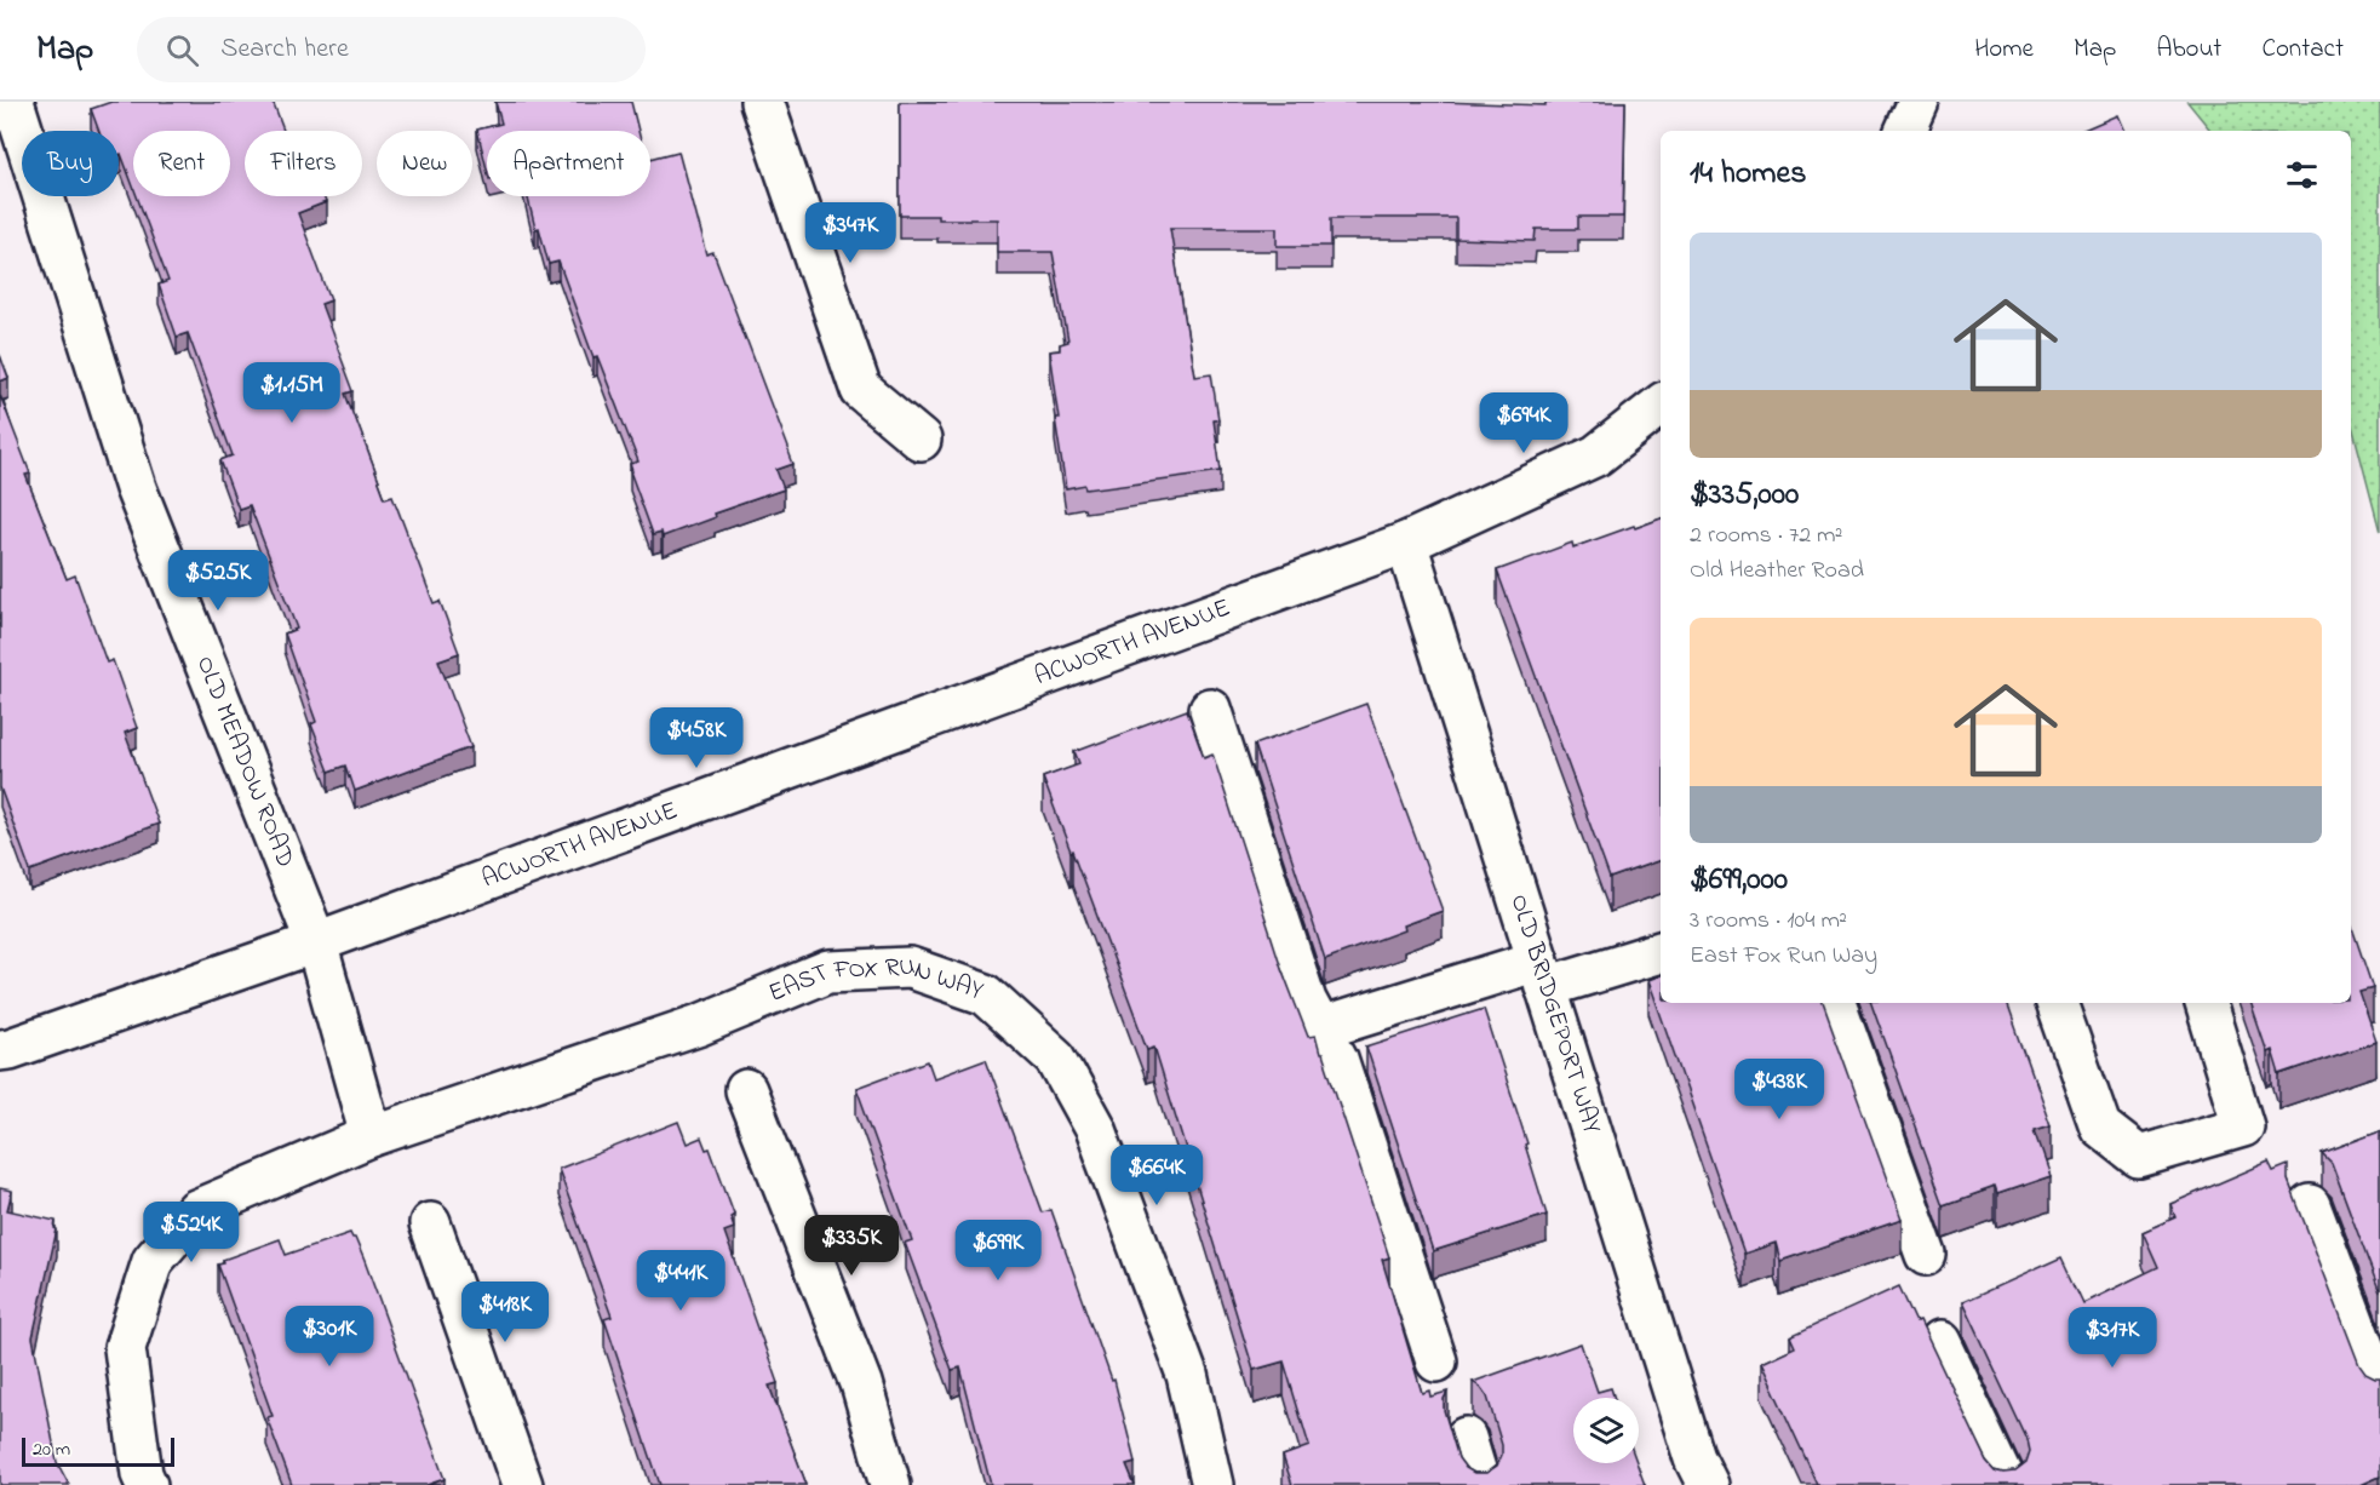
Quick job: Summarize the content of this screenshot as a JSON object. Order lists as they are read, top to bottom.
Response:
{
  "streets": {
    "street": [
      "ACWORTH AVENUE",
      "OLD MEADOW ROAD",
      "EAST FOX RUN WAY",
      "OLD BRIDGEPORT WAY"
    ]
  },
  "crossings": [
    ["ACWORTH AVENUE", "OLD MEADOW ROAD"],
    ["ACWORTH AVENUE", "OLD BRIDGEPORT WAY"],
    ["OLD MEADOW ROAD", "EAST FOX RUN WAY"]
  ],
  "scale_bar": "20 m",
  "page": {
    "header": "Map",
    "search": "Search here",
    "nav": [
      "Home",
      "Map",
      "About",
      "Contact"
    ],
    "chip": [
      "Buy",
      "Rent",
      "Filters",
      "New",
      "Apartment"
    ],
    "heading": "14 homes",
    "price": [
      "$347K",
      "$1.15M",
      "$694K",
      "$525K",
      "$458K",
      "$438K",
      "$664K",
      "$524K",
      "$335K",
      "$699K",
      "$441K",
      "$418K",
      "$301K",
      "$317K"
    ],
    "list": [
      {
        "name": "$335,000",
        "note": "2 rooms · 72 m² · Old Heather Road"
      },
      {
        "name": "$699,000",
        "note": "3 rooms · 104 m² · East Fox Run Way"
      }
    ],
    "scale": "20 m"
  }
}
